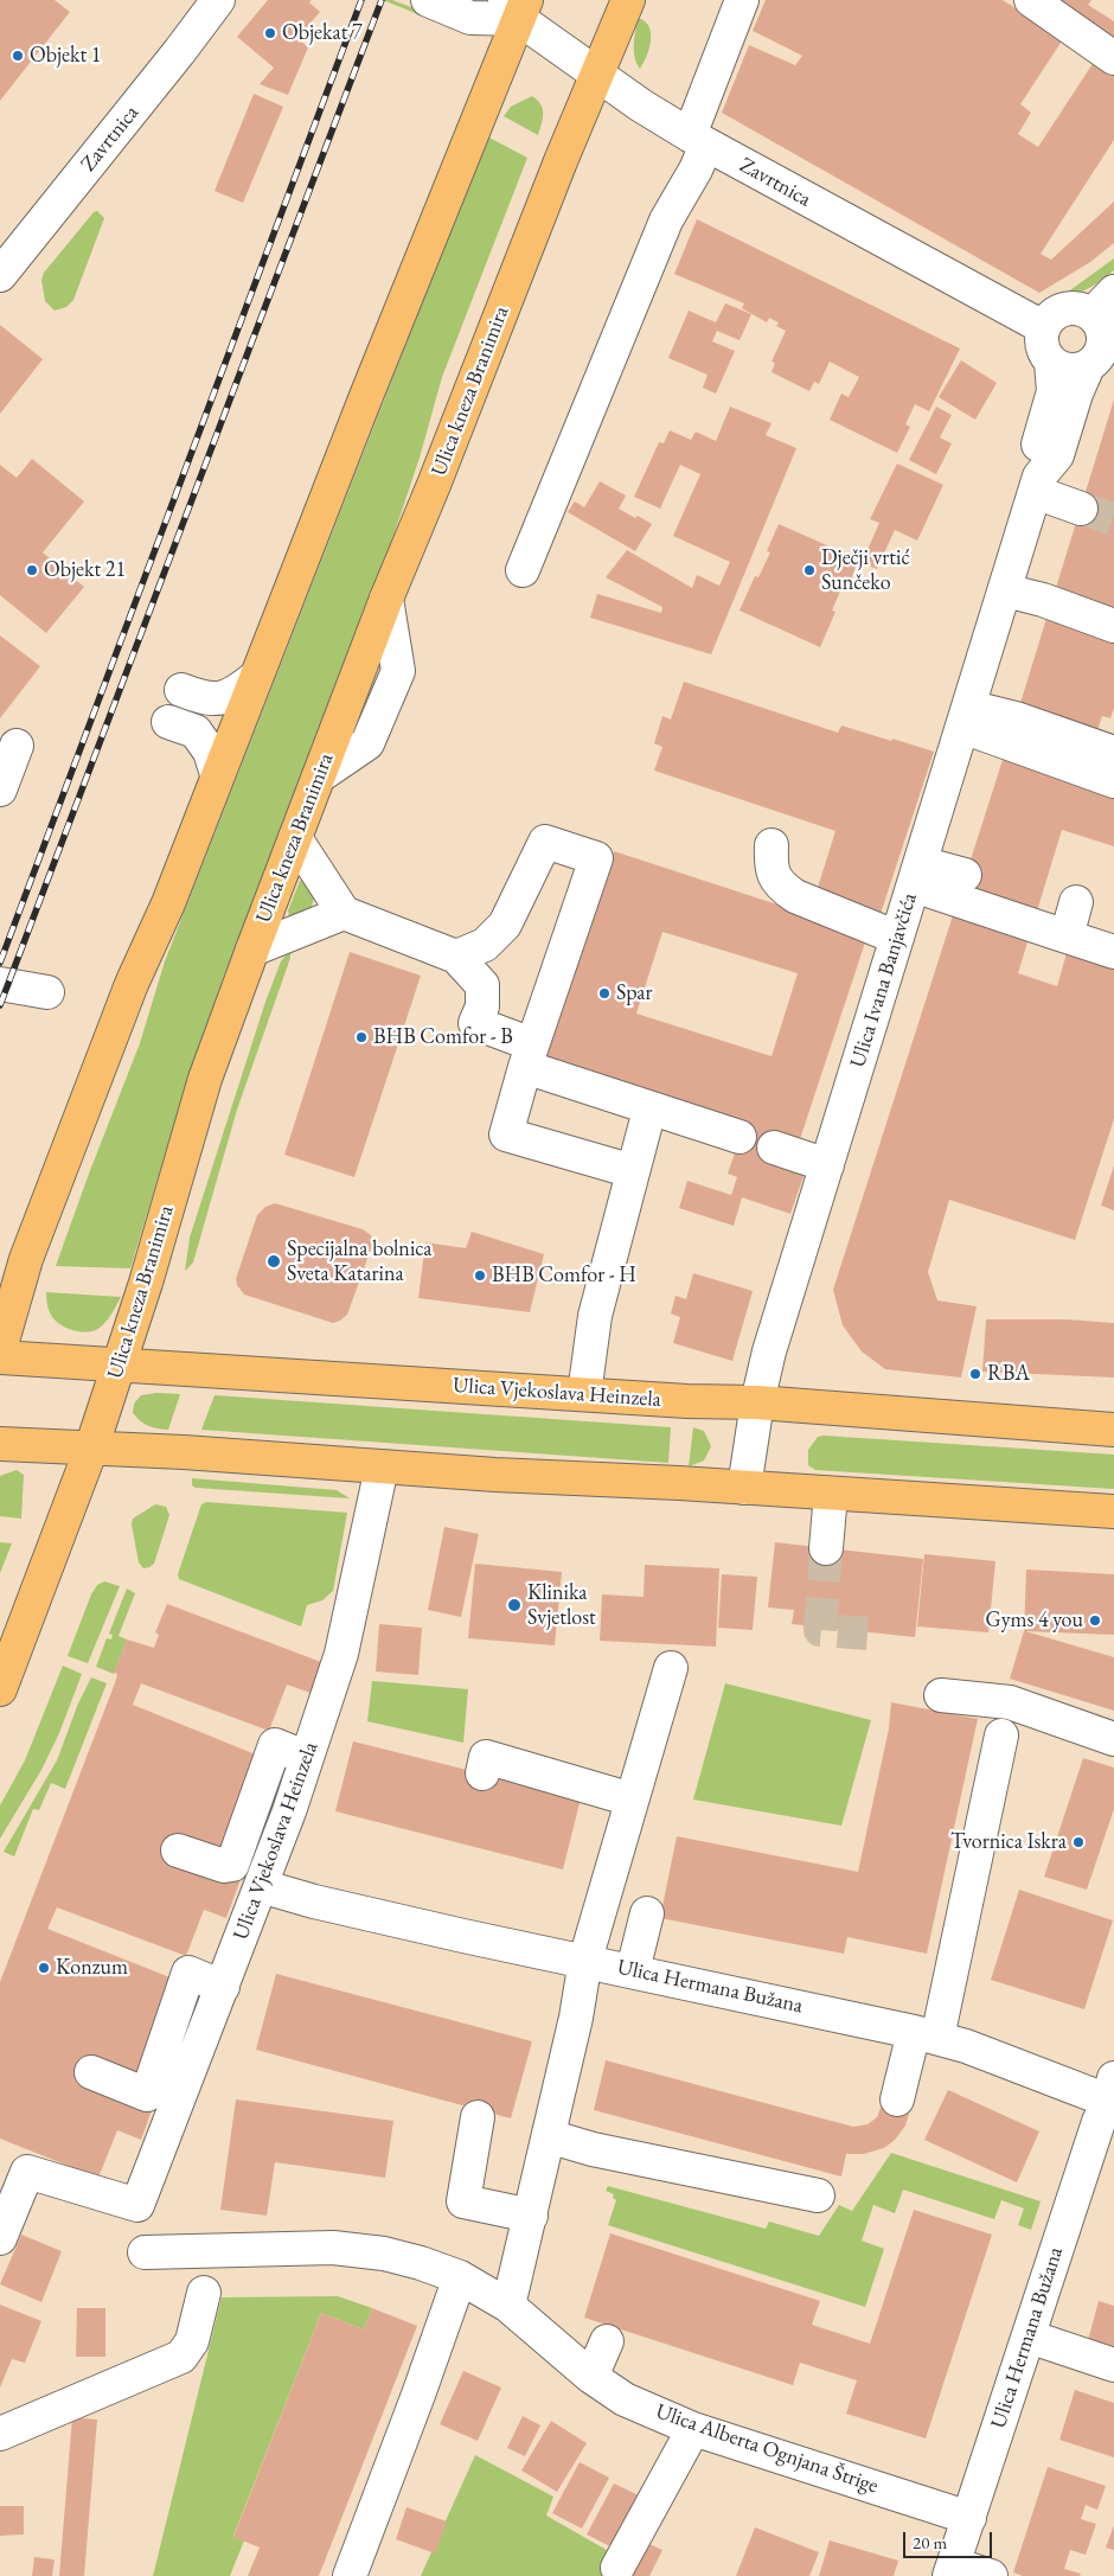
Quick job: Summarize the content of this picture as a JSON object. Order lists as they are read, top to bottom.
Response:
{
  "streets": {
    "main road": ["Ulica kneza Branimira", "Ulica Vjekoslava Heinzela"],
    "street": [
      "Zavrtnica",
      "Ulica Ivana Banjavčića",
      "Ulica Hermana Bužana",
      "Ulica Alberta Ognjana Štrige"
    ]
  },
  "crossings": [
    ["Zavrtnica", "Ulica kneza Branimira"],
    ["Zavrtnica", "Ulica Ivana Banjavčića"],
    ["Ulica kneza Branimira", "Ulica Vjekoslava Heinzela"],
    ["Ulica Ivana Banjavčića", "Ulica Vjekoslava Heinzela"],
    ["Ulica Vjekoslava Heinzela", "Ulica Hermana Bužana"],
    ["Ulica Hermana Bužana", "Ulica Alberta Ognjana Štrige"]
  ],
  "places": [
    "Objekat 7",
    "Objekt 1",
    "Objekt 21",
    "Dječji vrtić Sunčeko",
    "Spar",
    "BHB Comfor - B",
    "Specijalna bolnica Sveta Katarina",
    "BHB Comfor - H",
    "RBA",
    "Klinika Svjetlost",
    "Gyms 4 you",
    "Tvornica Iskra",
    "Konzum"
  ],
  "scale_bar": "20 m"
}
